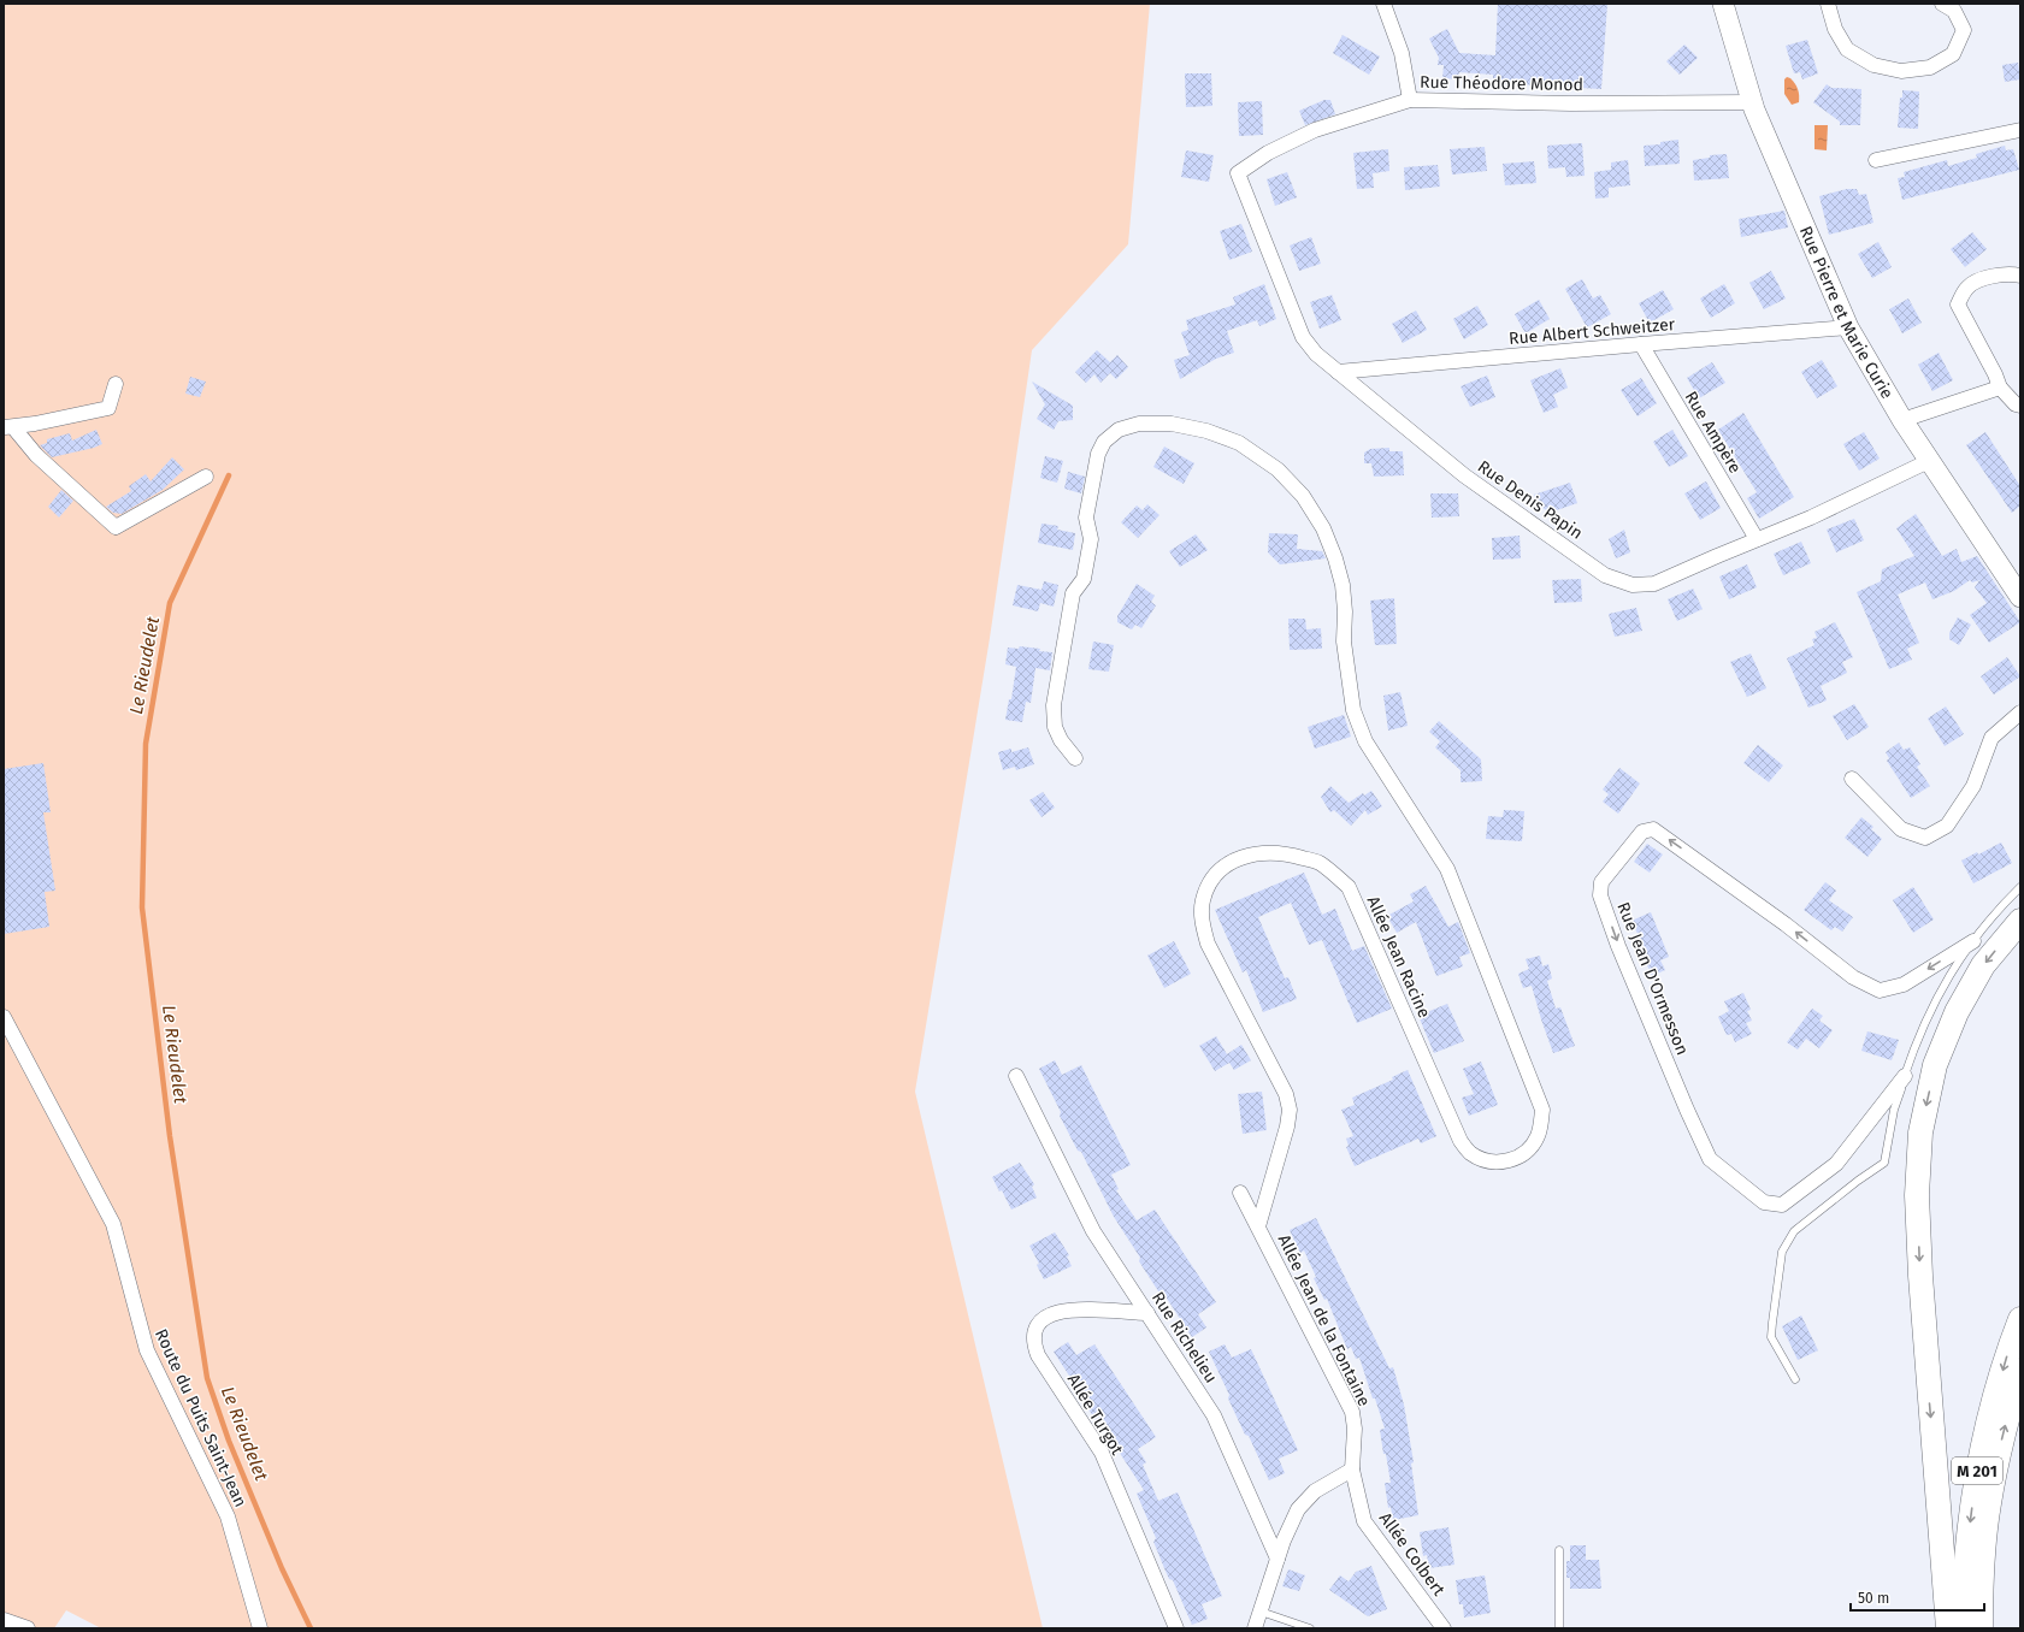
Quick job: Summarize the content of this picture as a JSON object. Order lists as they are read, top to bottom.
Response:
{
  "streets": {
    "highway": ["M 201"],
    "main road": ["Rue Pierre et Marie Curie"],
    "street": [
      "Rue Théodore Monod",
      "Rue Albert Schweitzer",
      "Rue Ampère",
      "Rue Denis Papin",
      "Allée Jean Racine",
      "Rue Jean D'Ormesson",
      "Allée Jean de la Fontaine",
      "Rue Richelieu",
      "Allée Turgot",
      "Route du Puits Saint-Jean",
      "Allée Colbert"
    ]
  },
  "crossings": [
    ["Rue Théodore Monod", "Rue Pierre et Marie Curie"],
    ["Rue Théodore Monod", "Rue Denis Papin"],
    ["Rue Pierre et Marie Curie", "Rue Albert Schweitzer"],
    ["Rue Pierre et Marie Curie", "Rue Denis Papin"],
    ["Rue Albert Schweitzer", "Rue Ampère"],
    ["Rue Albert Schweitzer", "Rue Denis Papin"],
    ["Rue Ampère", "Rue Denis Papin"],
    ["Allée Jean Racine", "Allée Jean de la Fontaine"],
    ["Allée Jean de la Fontaine", "Allée Colbert"],
    ["Rue Richelieu", "Allée Turgot"]
  ],
  "water": ["Le Rieudelet"],
  "scale_bar": "50 m"
}
